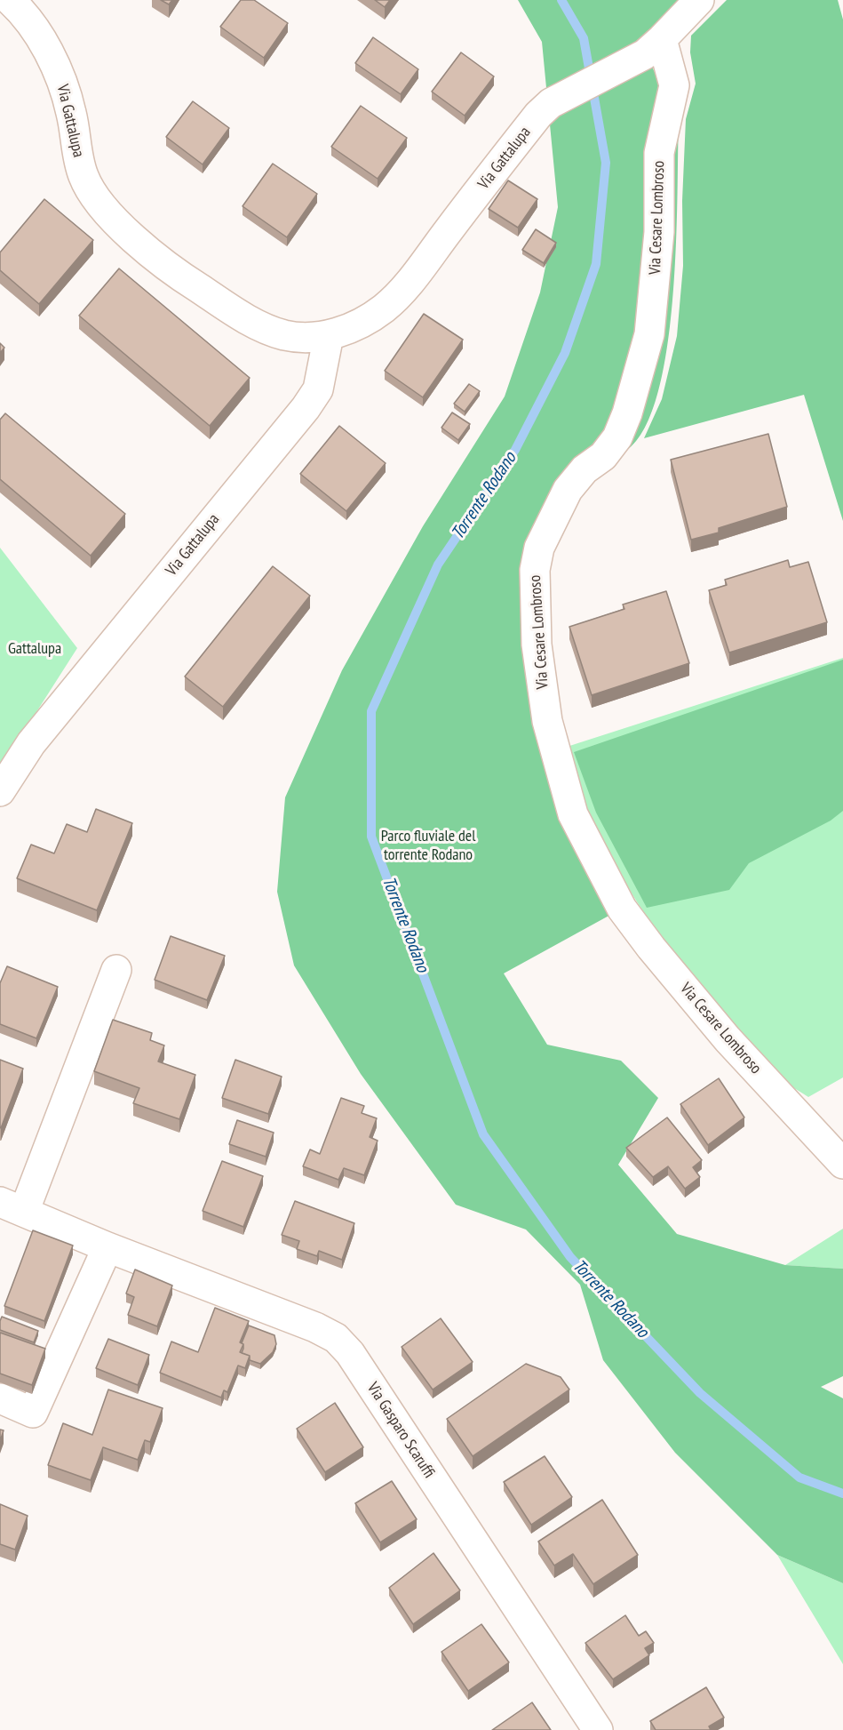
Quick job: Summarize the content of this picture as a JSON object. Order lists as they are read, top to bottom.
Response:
{
  "streets": {
    "street": ["Via Gattalupa", "Via Cesare Lombroso", "Via Gasparo Scaruffi"]
  },
  "crossings": [
    ["Via Gattalupa", "Via Cesare Lombroso"]
  ],
  "water": ["Torrente Rodano"],
  "parks": ["Gattalupa", "Parco fluviale del torrente Rodano"]
}
